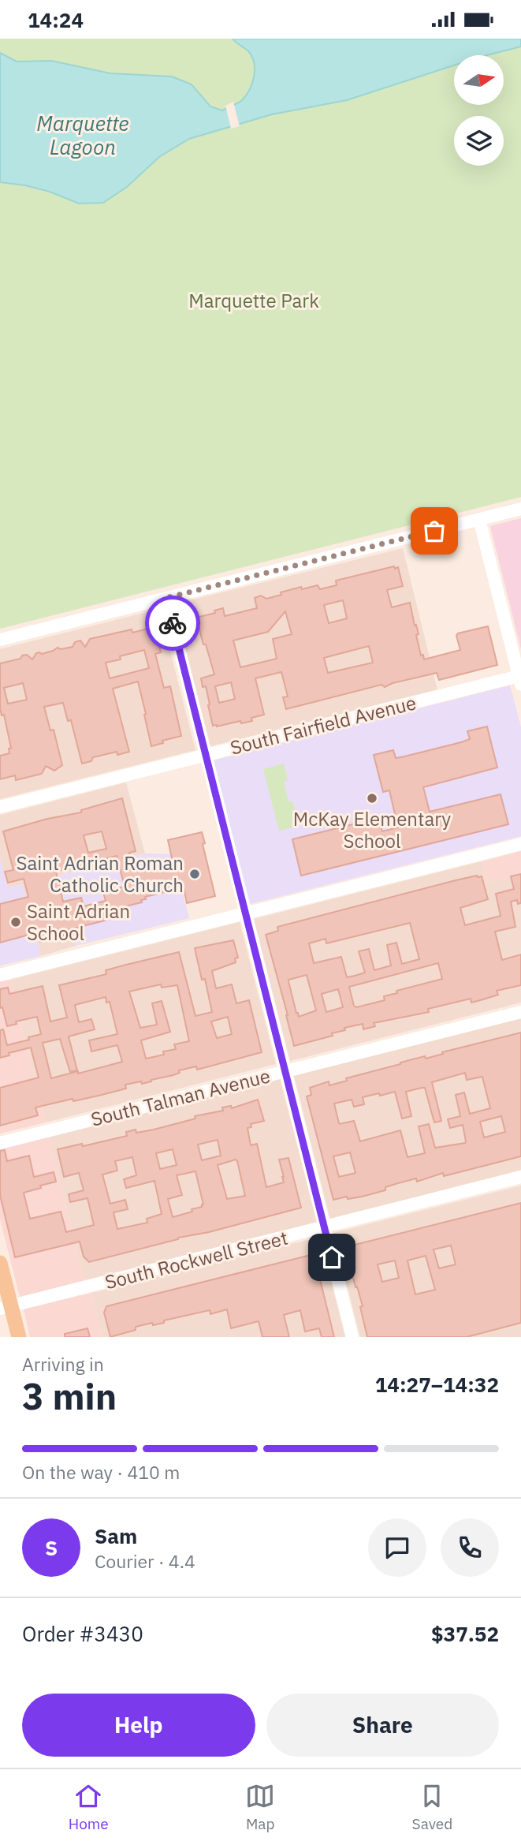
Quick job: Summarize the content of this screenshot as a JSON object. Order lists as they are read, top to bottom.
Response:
{
  "streets": {
    "street": ["South Fairfield Avenue", "South Talman Avenue", "South Rockwell Street"]
  },
  "water": ["Marquette Lagoon"],
  "parks": ["Marquette Park"],
  "places": ["McKay Elementary School", "Saint Adrian Roman Catholic Church", "Saint Adrian School"],
  "north": "right",
  "page": {
    "status": "14:24",
    "heading": ["3 min", "Arriving in", "14:27–14:32"],
    "panel": [
      "Sam",
      "Courier · 4.4",
      "Order #3430",
      "$37.52"
    ],
    "bar": "On the way · 410 m",
    "round": "S",
    "buttons": ["Help", "Share"],
    "tabs": ["Home", "Map", "Saved"]
  }
}
